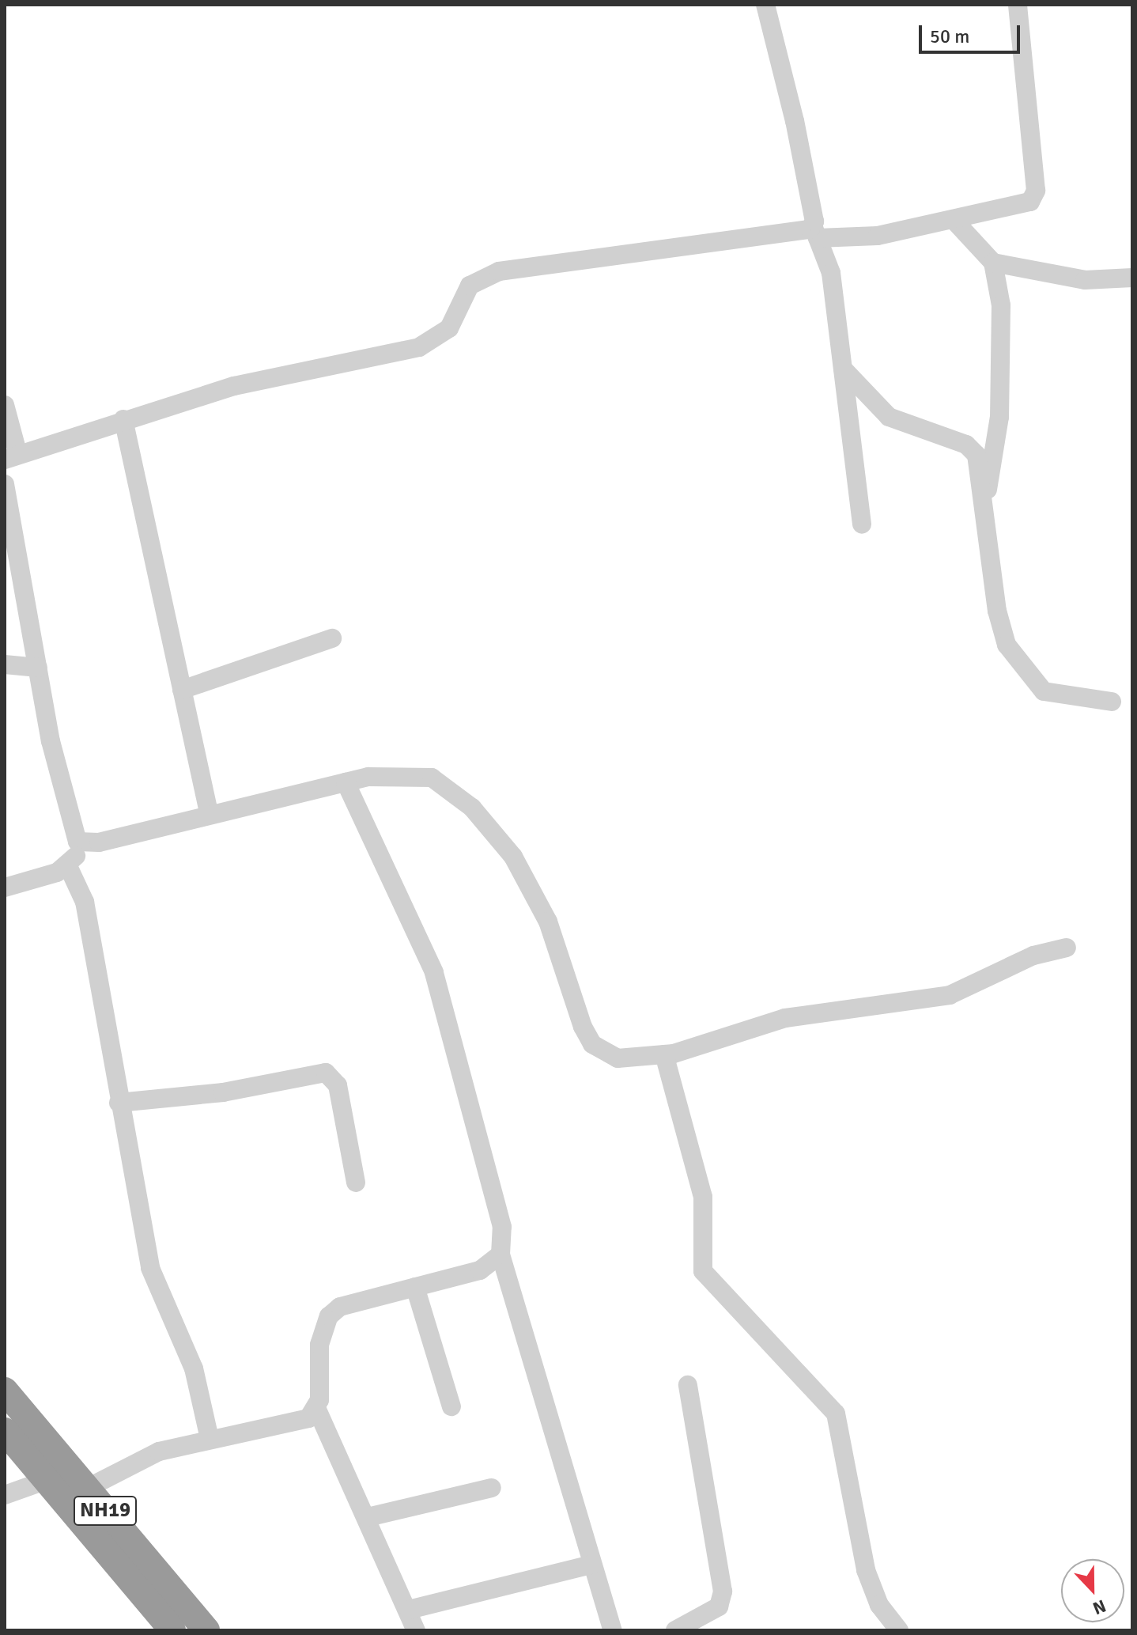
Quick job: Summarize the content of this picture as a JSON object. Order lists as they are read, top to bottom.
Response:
{
  "streets": {
    "highway": ["NH19"]
  },
  "scale_bar": "50 m",
  "north": "bottom"
}
